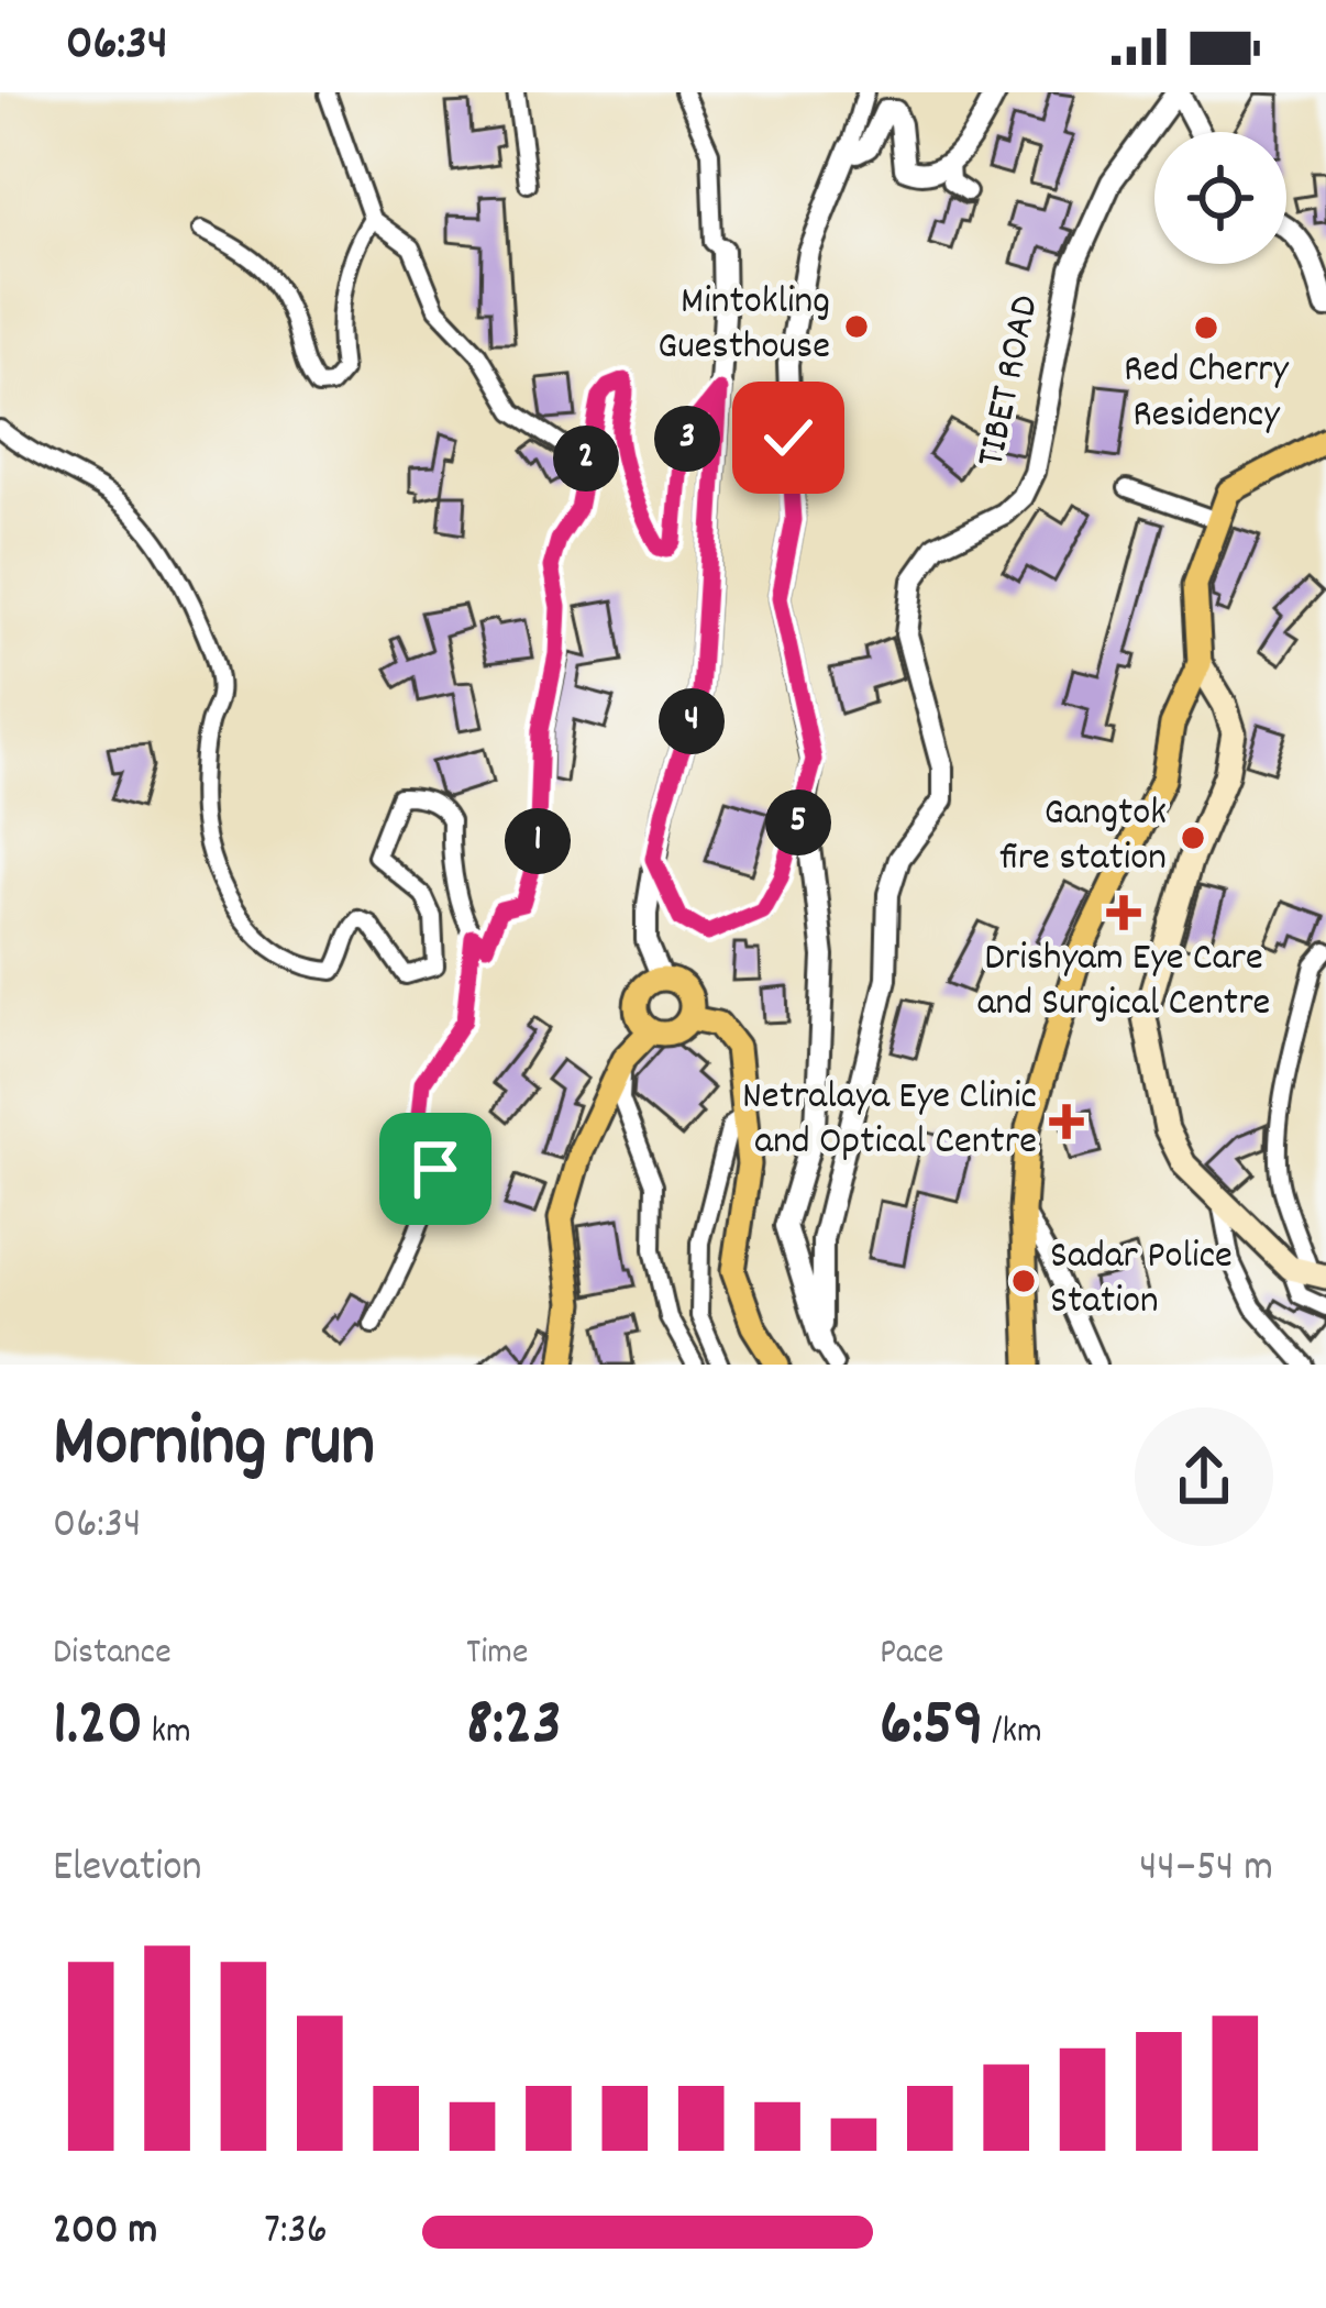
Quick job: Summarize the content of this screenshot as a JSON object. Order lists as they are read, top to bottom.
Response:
{
  "streets": {
    "street": ["TIBET ROAD"]
  },
  "places": {
    "other": [
      "Mintokling Guesthouse",
      "Red Cherry Residency",
      "Gangtok fire station",
      "Sadar Police Station"
    ],
    "health": ["Drishyam Eye Care and Surgical Centre", "Netralaya Eye Clinic and Optical Centre"]
  },
  "page": {
    "status": "06:34",
    "pins": [
      "3",
      "2",
      "4",
      "5",
      "1"
    ],
    "heading": ["Morning run", "06:34"],
    "stats": [
      ["Distance", "1.20 km"],
      ["Time", "8:23"],
      ["Pace", "6:59 /km"]
    ],
    "chart": ["Elevation", "44–54 m"],
    "list": [
      {
        "name": "200 m",
        "note": "7:36"
      }
    ]
  }
}
